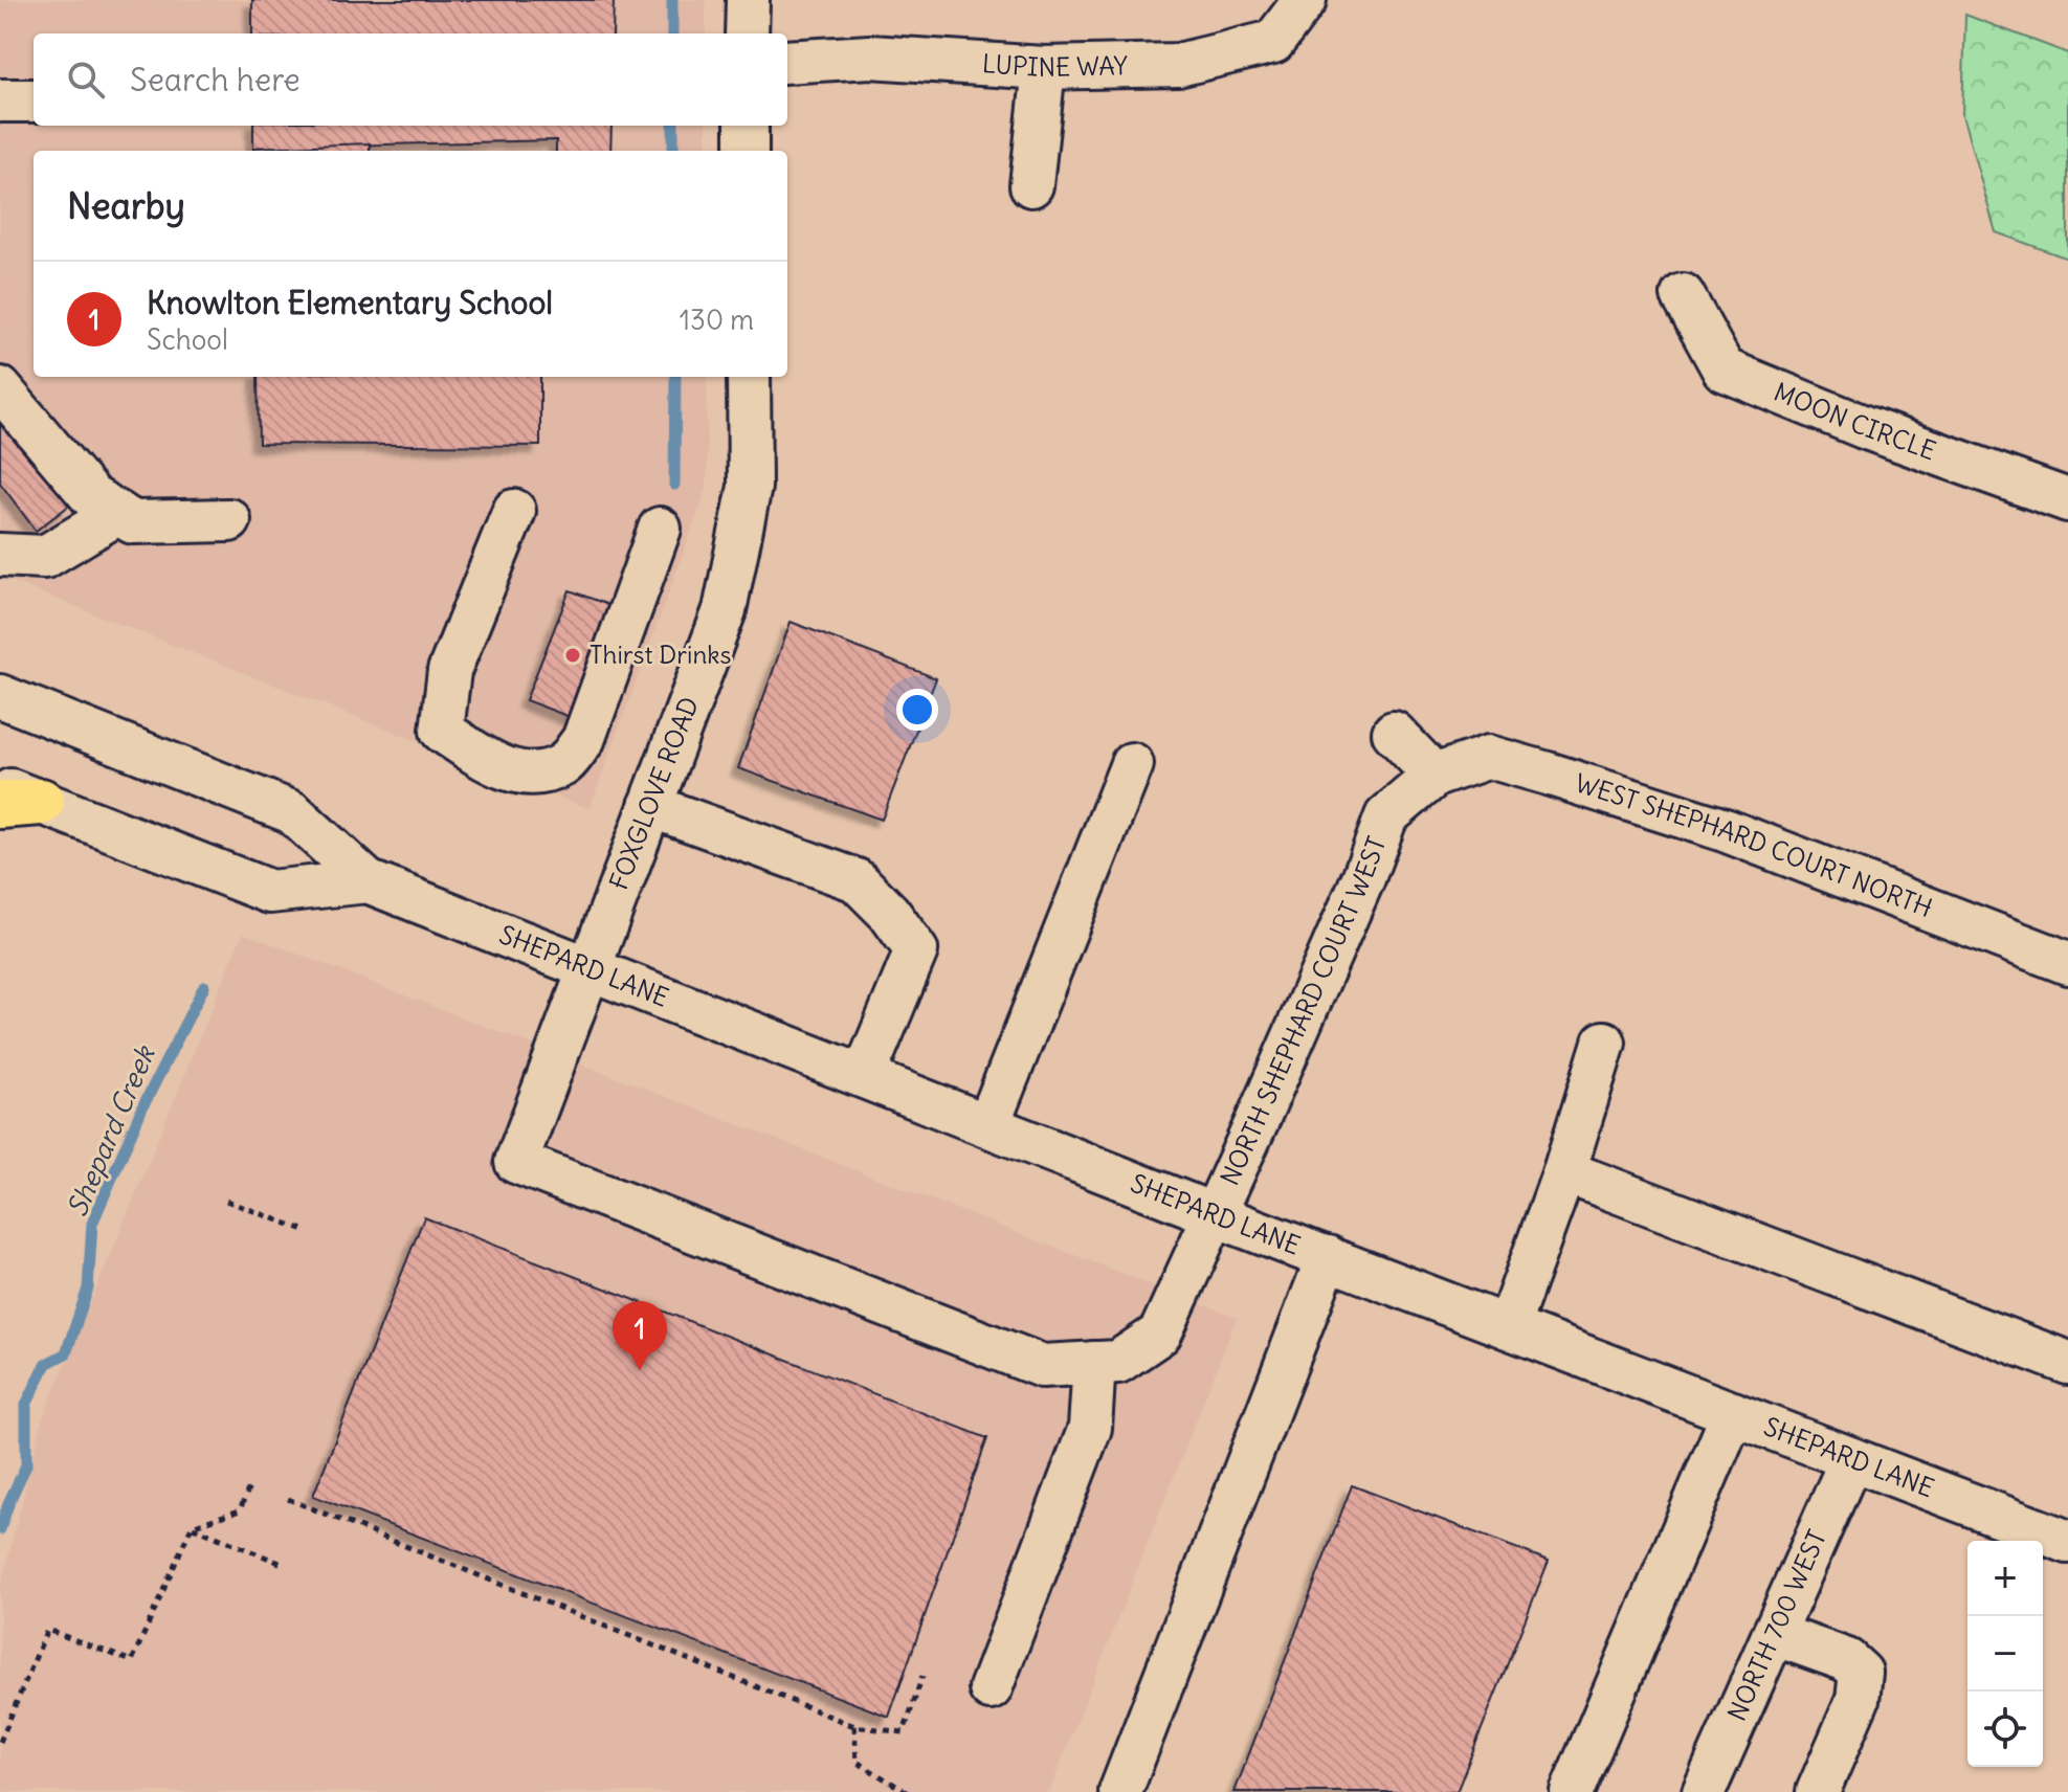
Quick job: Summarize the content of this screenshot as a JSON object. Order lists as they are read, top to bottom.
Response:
{
  "streets": {
    "street": [
      "LUPINE WAY",
      "MOON CIRCLE",
      "FOXGLOVE ROAD",
      "WEST SHEPHARD COURT NORTH",
      "SHEPARD LANE",
      "NORTH SHEPHARD COURT WEST",
      "NORTH 700 WEST"
    ]
  },
  "crossings": [
    ["FOXGLOVE ROAD", "SHEPARD LANE"],
    ["FOXGLOVE ROAD", "NORTH SHEPHARD COURT WEST"],
    ["WEST SHEPHARD COURT NORTH", "NORTH SHEPHARD COURT WEST"],
    ["SHEPARD LANE", "NORTH SHEPHARD COURT WEST"],
    ["SHEPARD LANE", "NORTH 700 WEST"]
  ],
  "water": ["Shepard Creek"],
  "places": ["Thirst Drinks"],
  "page": {
    "search": "Search here",
    "heading": "Nearby",
    "list": [
      {
        "mark": "1",
        "name": "Knowlton Elementary School",
        "note": "School",
        "value": "130 m"
      }
    ],
    "pins": "1",
    "map_buttons": ["+", "−"]
  }
}
